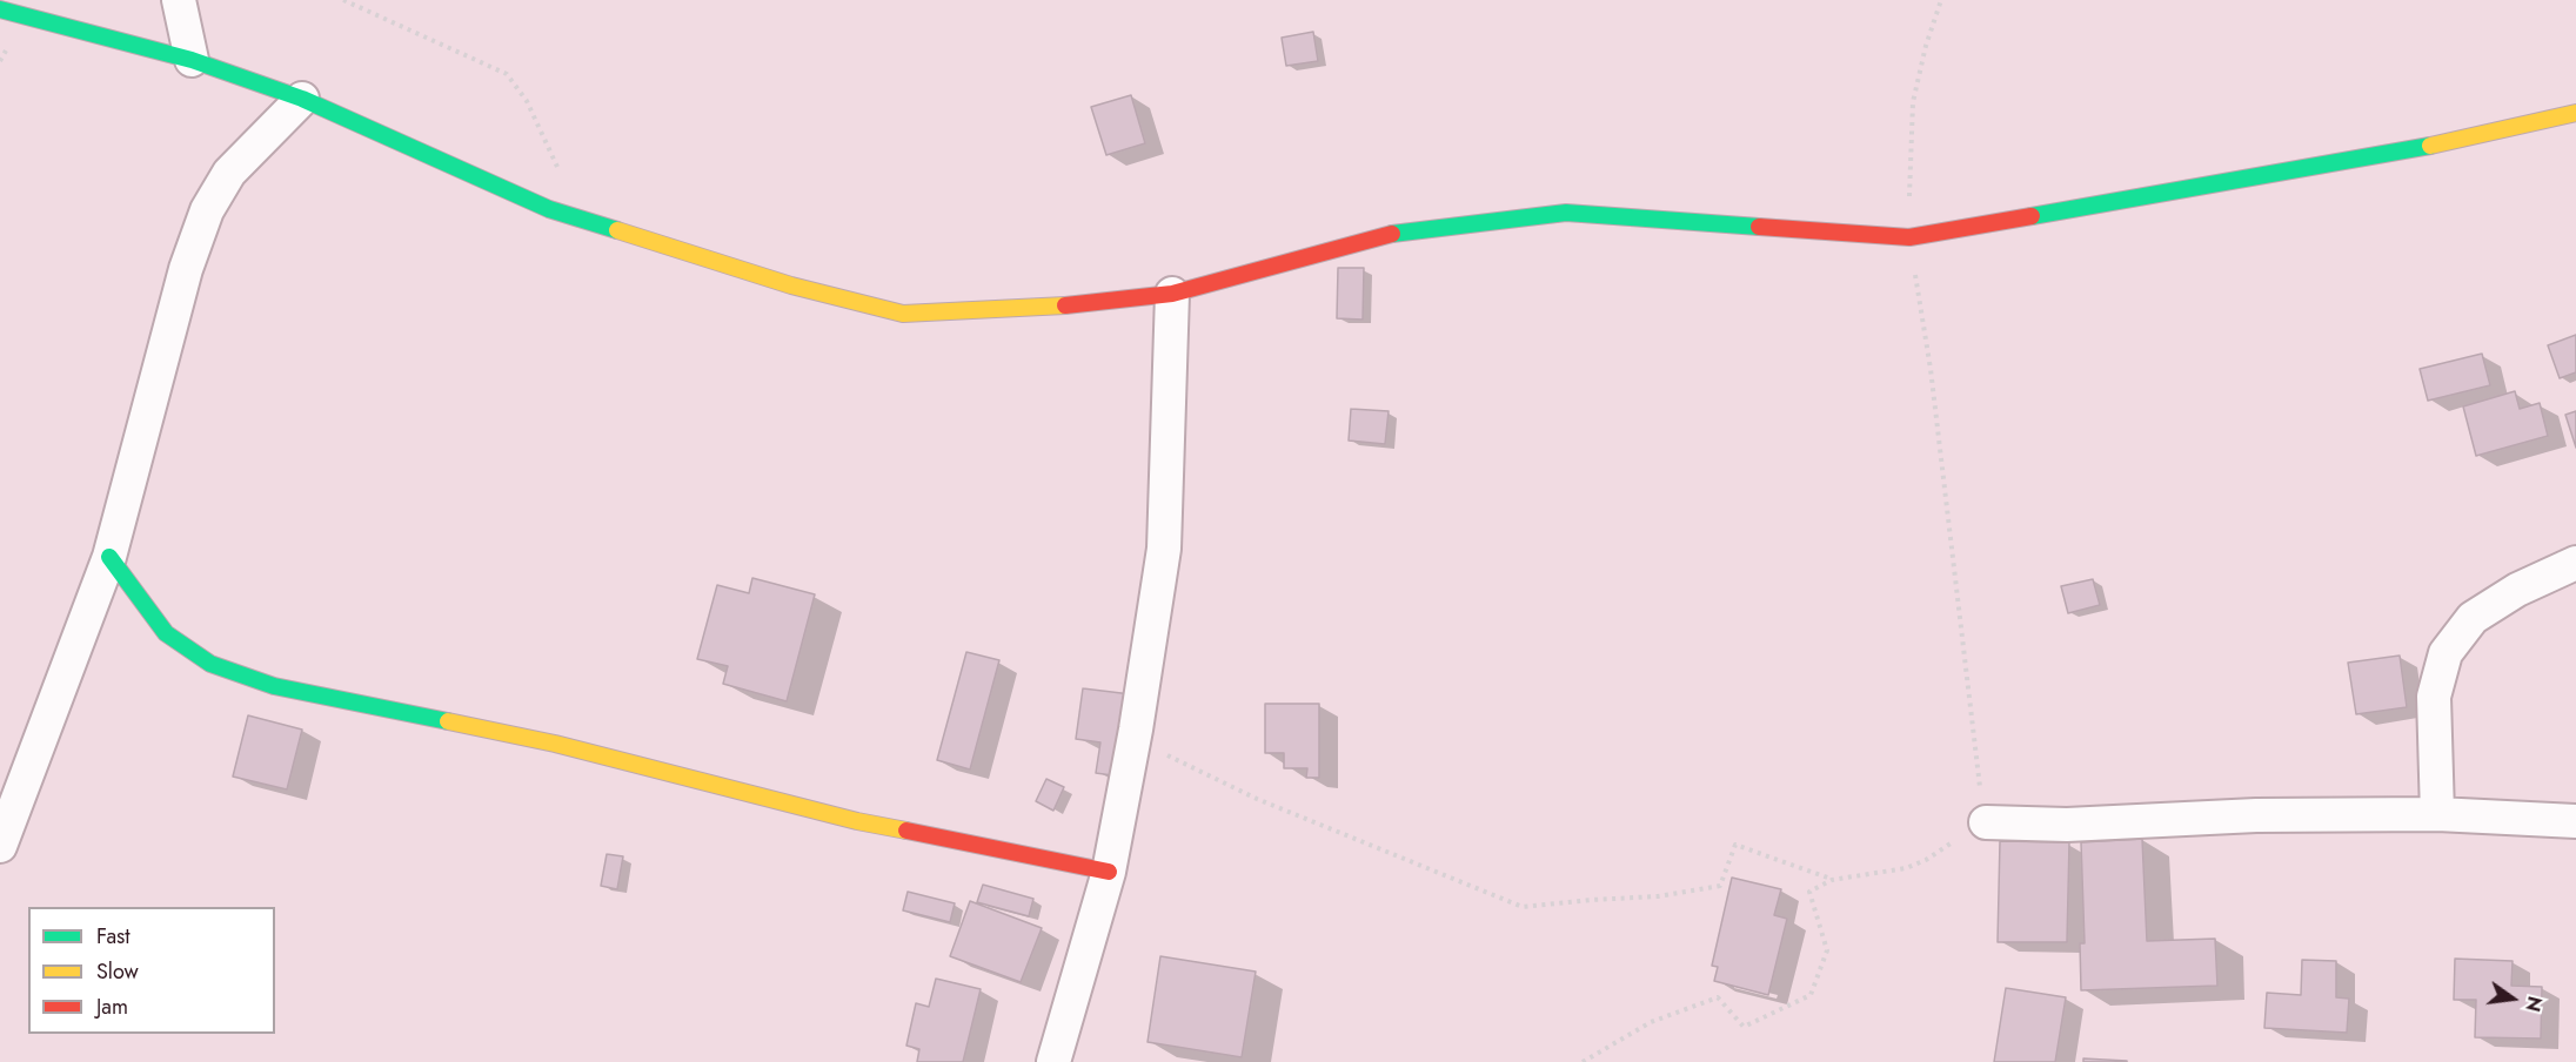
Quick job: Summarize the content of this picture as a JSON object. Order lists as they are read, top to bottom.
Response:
{
  "legend": ["Fast", "Slow", "Jam"],
  "north": "right"
}
